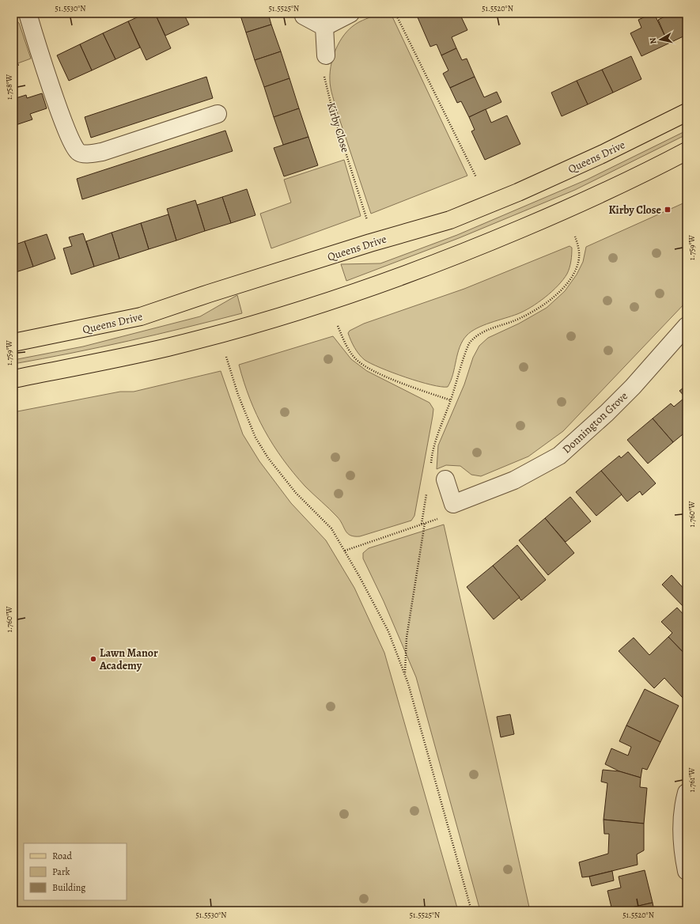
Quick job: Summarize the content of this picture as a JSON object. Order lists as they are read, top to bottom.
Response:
{
  "streets": {
    "main road": ["Queens Drive"],
    "street": ["Donnington Grove"],
    "path": ["Kirby Close"]
  },
  "places": {
    "transit": ["Kirby Close"],
    "other": ["Lawn Manor Academy"]
  },
  "legend": ["Road", "Park", "Building"],
  "north": "left",
  "coordinates": [
    "51.5530°N",
    "51.5525°N",
    "51.5520°N",
    "1.758°W",
    "1.759°W",
    "1.760°W",
    "1.761°W"
  ]
}
